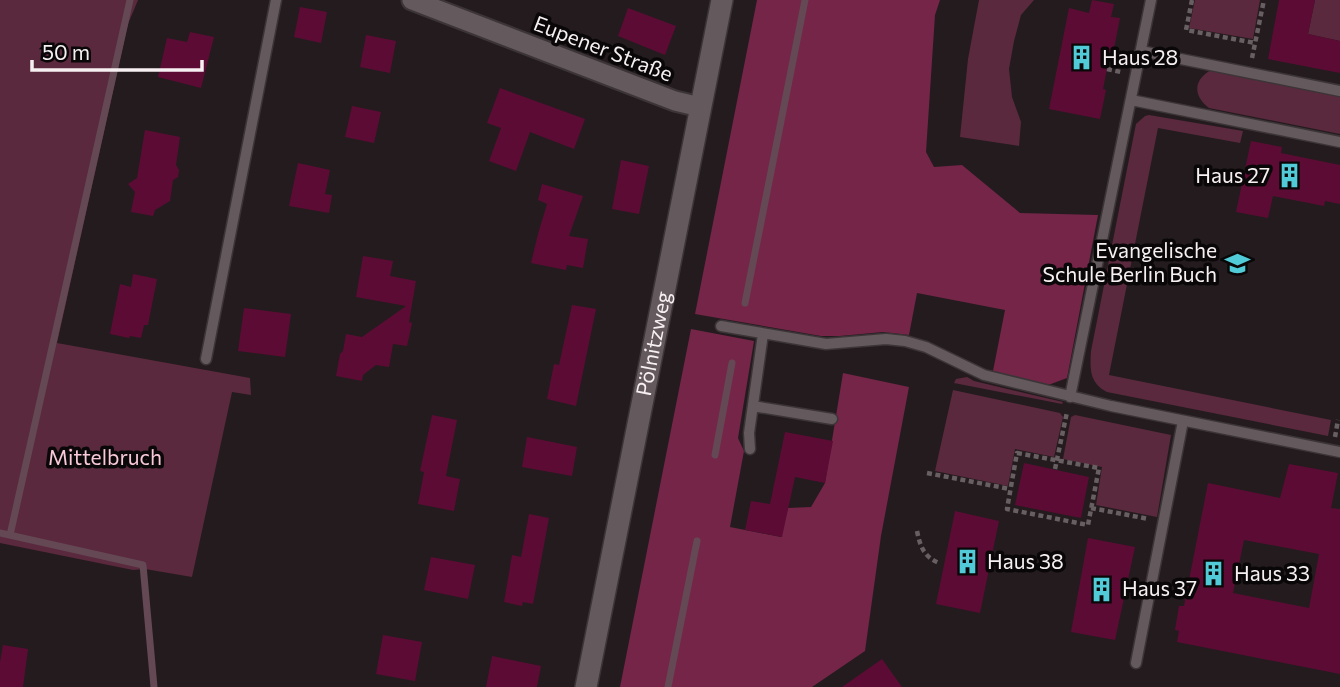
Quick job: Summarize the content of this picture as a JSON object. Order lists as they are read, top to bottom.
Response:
{
  "streets": {
    "street": ["Eupener Straße", "Pölnitzweg"]
  },
  "crossings": [
    ["Eupener Straße", "Pölnitzweg"]
  ],
  "parks": ["Mittelbruch"],
  "places": {
    "building": [
      "Haus 28",
      "Haus 27",
      "Haus 38",
      "Haus 33",
      "Haus 37"
    ],
    "school or university": ["Evangelische Schule Berlin Buch"]
  },
  "scale_bar": "50 m"
}
